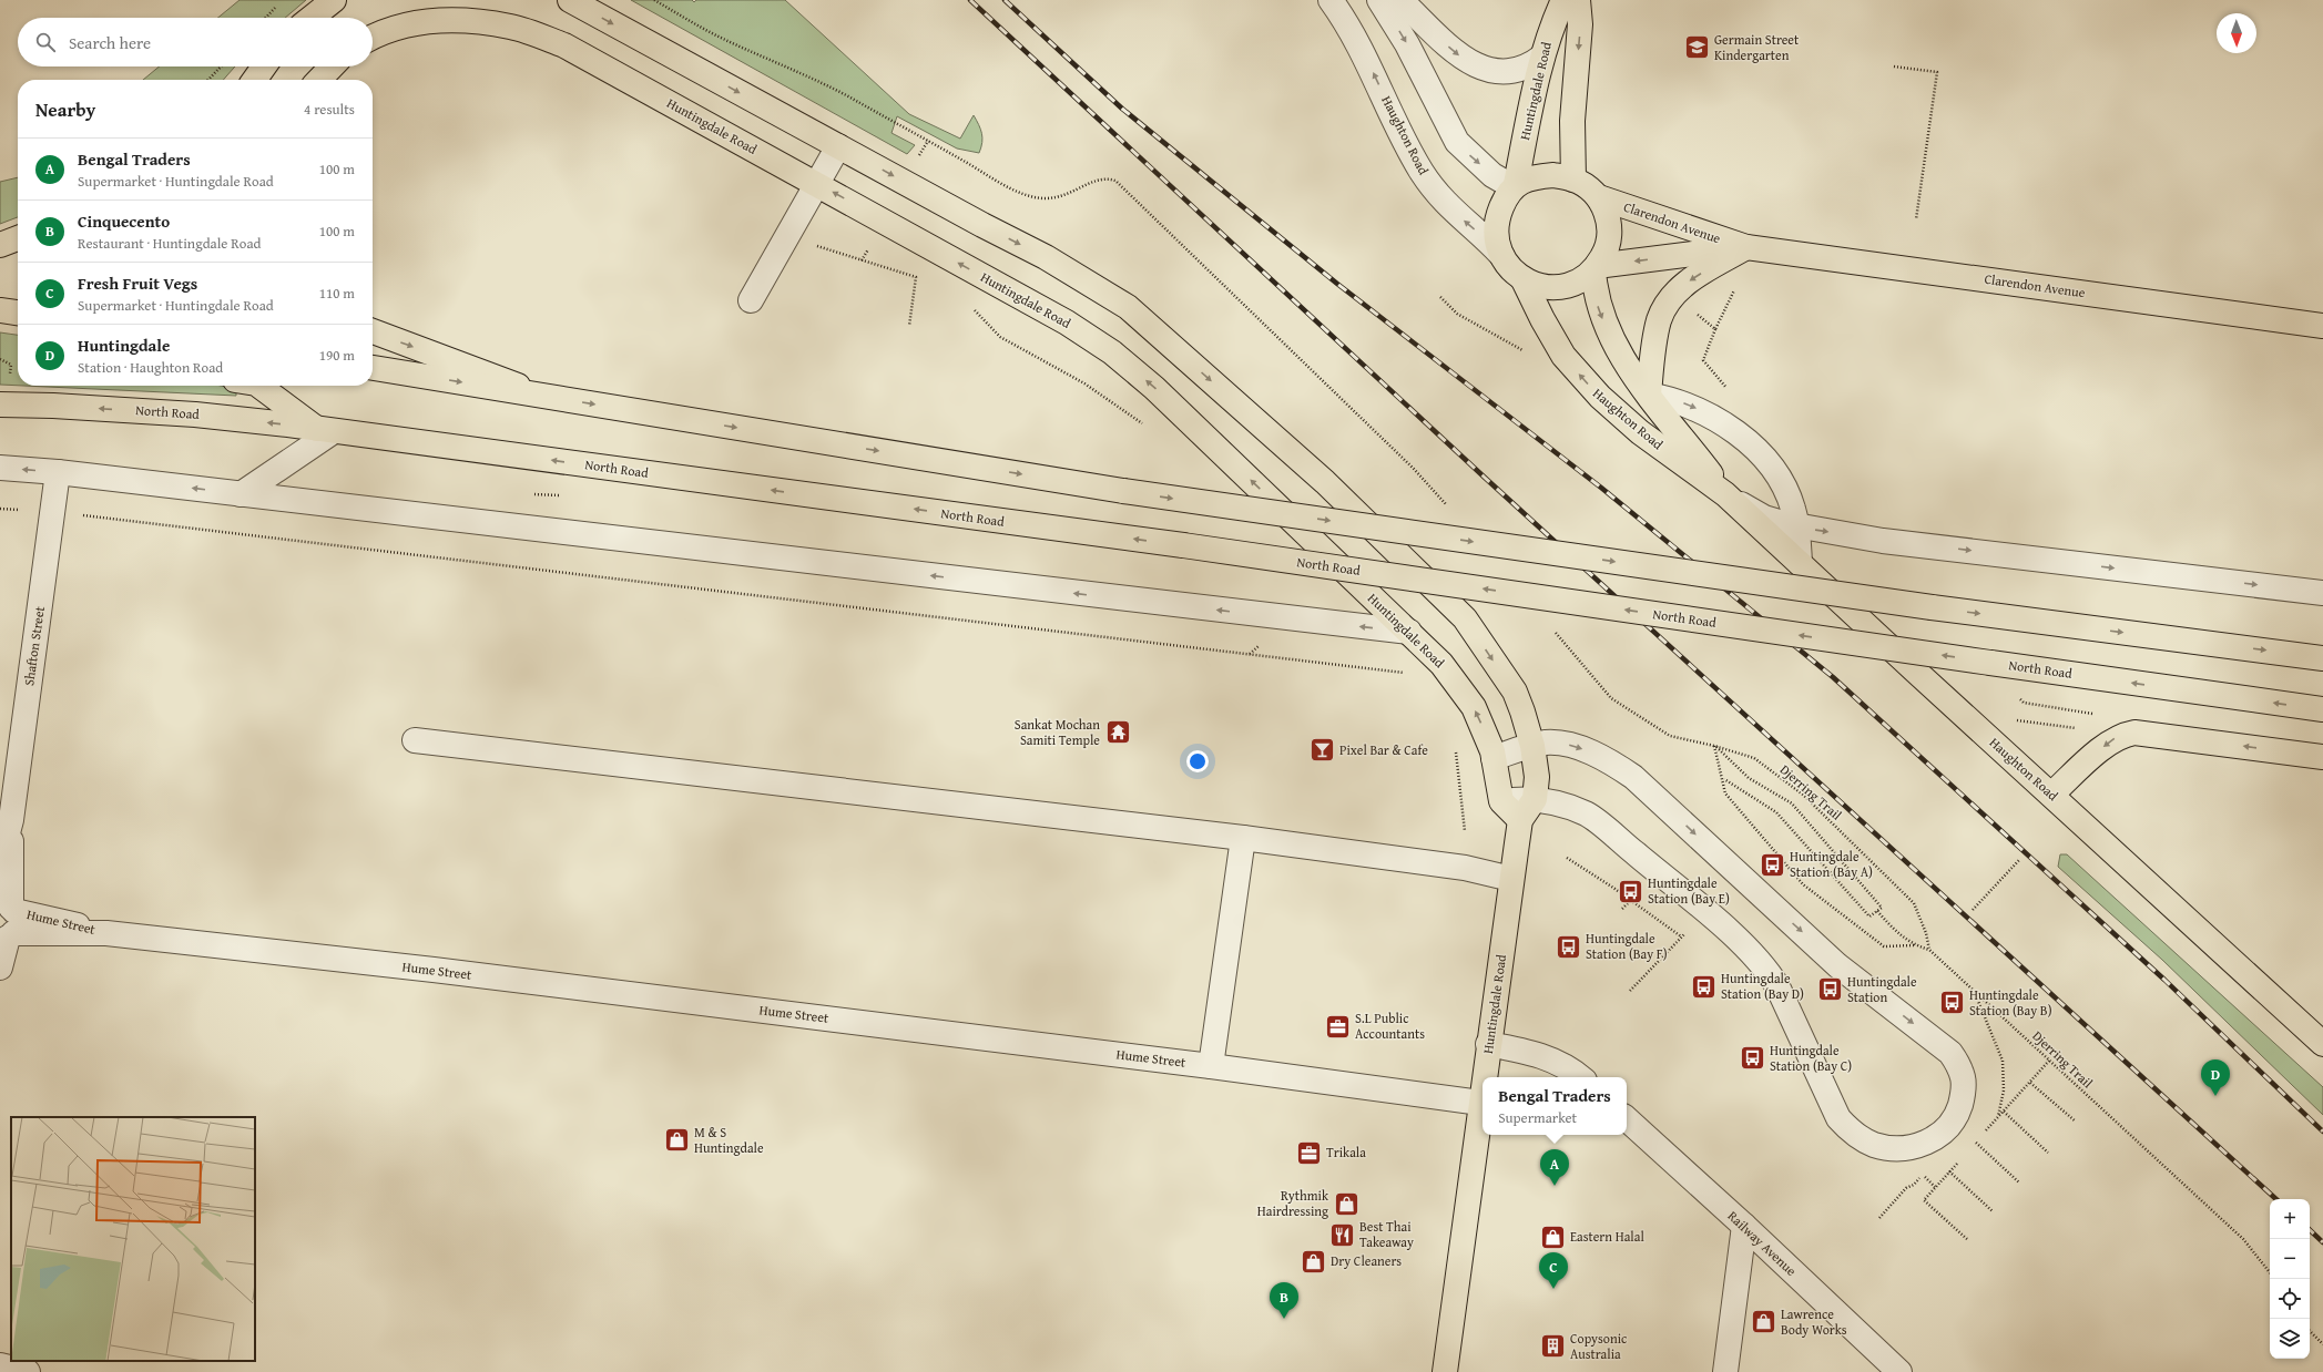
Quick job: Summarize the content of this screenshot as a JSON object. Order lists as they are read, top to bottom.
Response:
{
  "streets": {
    "main road": [
      "Huntingdale Road",
      "Haughton Road",
      "Clarendon Avenue",
      "North Road"
    ],
    "street": ["Shafton Street", "Hume Street", "Railway Avenue"],
    "path": ["Djerring Trail"]
  },
  "crossings": [
    ["Huntingdale Road", "Haughton Road"],
    ["Huntingdale Road", "Clarendon Avenue"],
    ["Huntingdale Road", "Hume Street"],
    ["Haughton Road", "Clarendon Avenue"],
    ["Shafton Street", "Hume Street"]
  ],
  "places": {
    "school or university": ["Germain Street Kindergarten"],
    "temple": ["Sankat Mochan Samiti Temple"],
    "bar": ["Pixel Bar & Cafe"],
    "bus stop": [
      "Huntingdale Station (Bay A)",
      "Huntingdale Station (Bay E)",
      "Huntingdale Station (Bay F)",
      "Huntingdale Station (Bay D)",
      "Huntingdale Station",
      "Huntingdale Station (Bay B)",
      "Huntingdale Station (Bay C)"
    ],
    "office": ["S.L Public Accountants", "Trikala"],
    "shop": [
      "M & S Huntingdale",
      "Rythmik Hairdressing",
      "Eastern Halal",
      "Dry Cleaners",
      "Lawrence Body Works"
    ],
    "restaurant": ["Best Thai Takeaway"],
    "building": ["Copysonic Australia"]
  },
  "north": "bottom",
  "page": {
    "search": "Search here",
    "heading": ["Nearby", "4 results"],
    "list": [
      {
        "mark": "A",
        "name": "Bengal Traders",
        "note": "Supermarket · Huntingdale Road",
        "value": "100 m"
      },
      {
        "mark": "B",
        "name": "Cinquecento",
        "note": "Restaurant · Huntingdale Road",
        "value": "100 m"
      },
      {
        "mark": "C",
        "name": "Fresh Fruit Vegs",
        "note": "Supermarket · Huntingdale Road",
        "value": "110 m"
      },
      {
        "mark": "D",
        "name": "Huntingdale",
        "note": "Station · Haughton Road",
        "value": "190 m"
      }
    ],
    "pins": [
      "D",
      "A",
      "C",
      "B"
    ],
    "popup": ["Bengal Traders", "Supermarket"],
    "map_buttons": ["+", "−"]
  }
}
